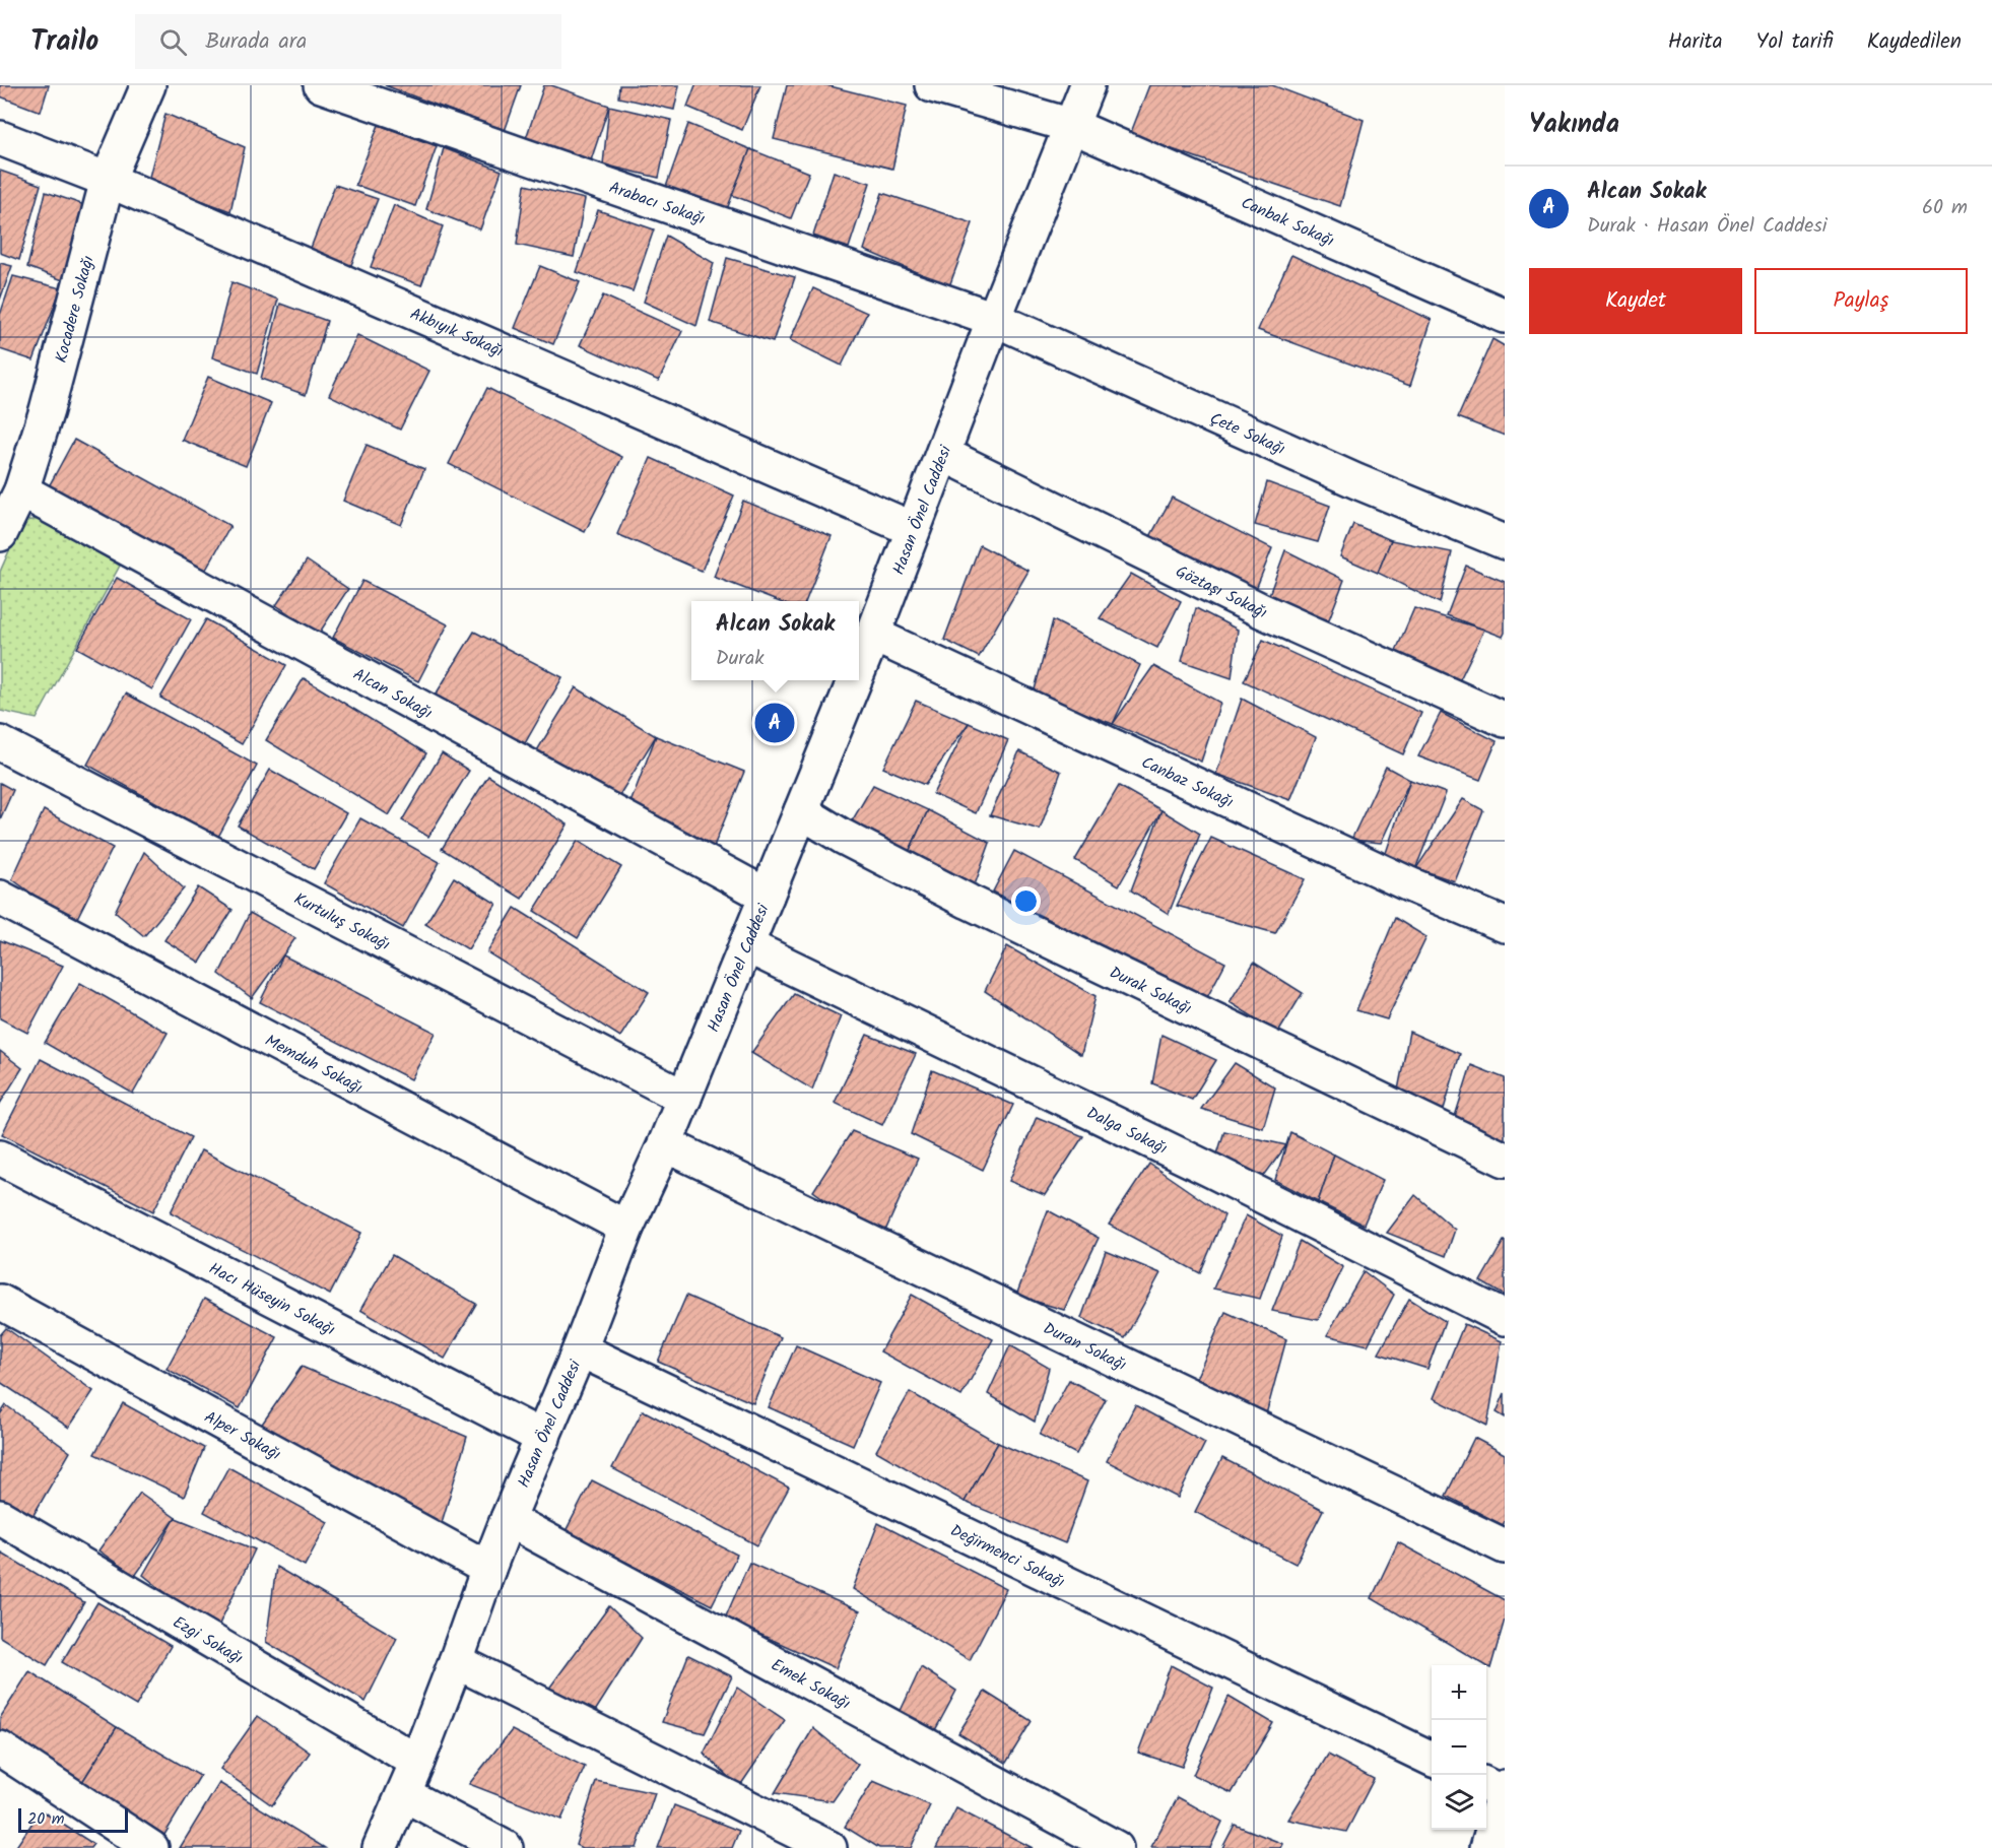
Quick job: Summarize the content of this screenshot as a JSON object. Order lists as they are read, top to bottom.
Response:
{
  "streets": {
    "street": [
      "Arabacı Sokağı",
      "Canbak Sokağı",
      "Kocadere Sokağı",
      "Akbıyık Sokağı",
      "Çete Sokağı",
      "Hasan Önel Caddesi",
      "Göztaşı Sokağı",
      "Alcan Sokağı",
      "Canbaz Sokağı",
      "Kurtuluş Sokağı",
      "Durak Sokağı",
      "Memduh Sokağı",
      "Dalga Sokağı",
      "Hacı Hüseyin Sokağı",
      "Duran Sokağı",
      "Alper Sokağı",
      "Değirmenci Sokağı",
      "Ezgi Sokağı",
      "Emek Sokağı"
    ]
  },
  "crossings": [
    ["Arabacı Sokağı", "Çete Sokağı"],
    ["Arabacı Sokağı", "Hasan Önel Caddesi"],
    ["Canbak Sokağı", "Hasan Önel Caddesi"],
    ["Kocadere Sokağı", "Akbıyık Sokağı"],
    ["Kocadere Sokağı", "Alcan Sokağı"],
    ["Akbıyık Sokağı", "Hasan Önel Caddesi"],
    ["Çete Sokağı", "Hasan Önel Caddesi"],
    ["Hasan Önel Caddesi", "Göztaşı Sokağı"],
    ["Hasan Önel Caddesi", "Alcan Sokağı"],
    ["Hasan Önel Caddesi", "Canbaz Sokağı"],
    ["Hasan Önel Caddesi", "Kurtuluş Sokağı"],
    ["Hasan Önel Caddesi", "Durak Sokağı"],
    ["Hasan Önel Caddesi", "Memduh Sokağı"],
    ["Hasan Önel Caddesi", "Dalga Sokağı"],
    ["Hasan Önel Caddesi", "Hacı Hüseyin Sokağı"],
    ["Hasan Önel Caddesi", "Duran Sokağı"],
    ["Hasan Önel Caddesi", "Alper Sokağı"],
    ["Hasan Önel Caddesi", "Değirmenci Sokağı"],
    ["Hasan Önel Caddesi", "Ezgi Sokağı"],
    ["Hasan Önel Caddesi", "Emek Sokağı"]
  ],
  "scale_bar": "20 m",
  "page": {
    "header": "Trailo",
    "search": "Burada ara",
    "nav": ["Harita", "Yol tarifi", "Kaydedilen"],
    "heading": "Yakında",
    "list": [
      {
        "mark": "A",
        "name": "Alcan Sokak",
        "note": "Durak · Hasan Önel Caddesi",
        "value": "60 m"
      }
    ],
    "buttons": ["Kaydet", "Paylaş"],
    "popup": ["Alcan Sokak", "Durak"],
    "pins": "A",
    "map_buttons": ["+", "−"],
    "scale": "20 m"
  }
}
